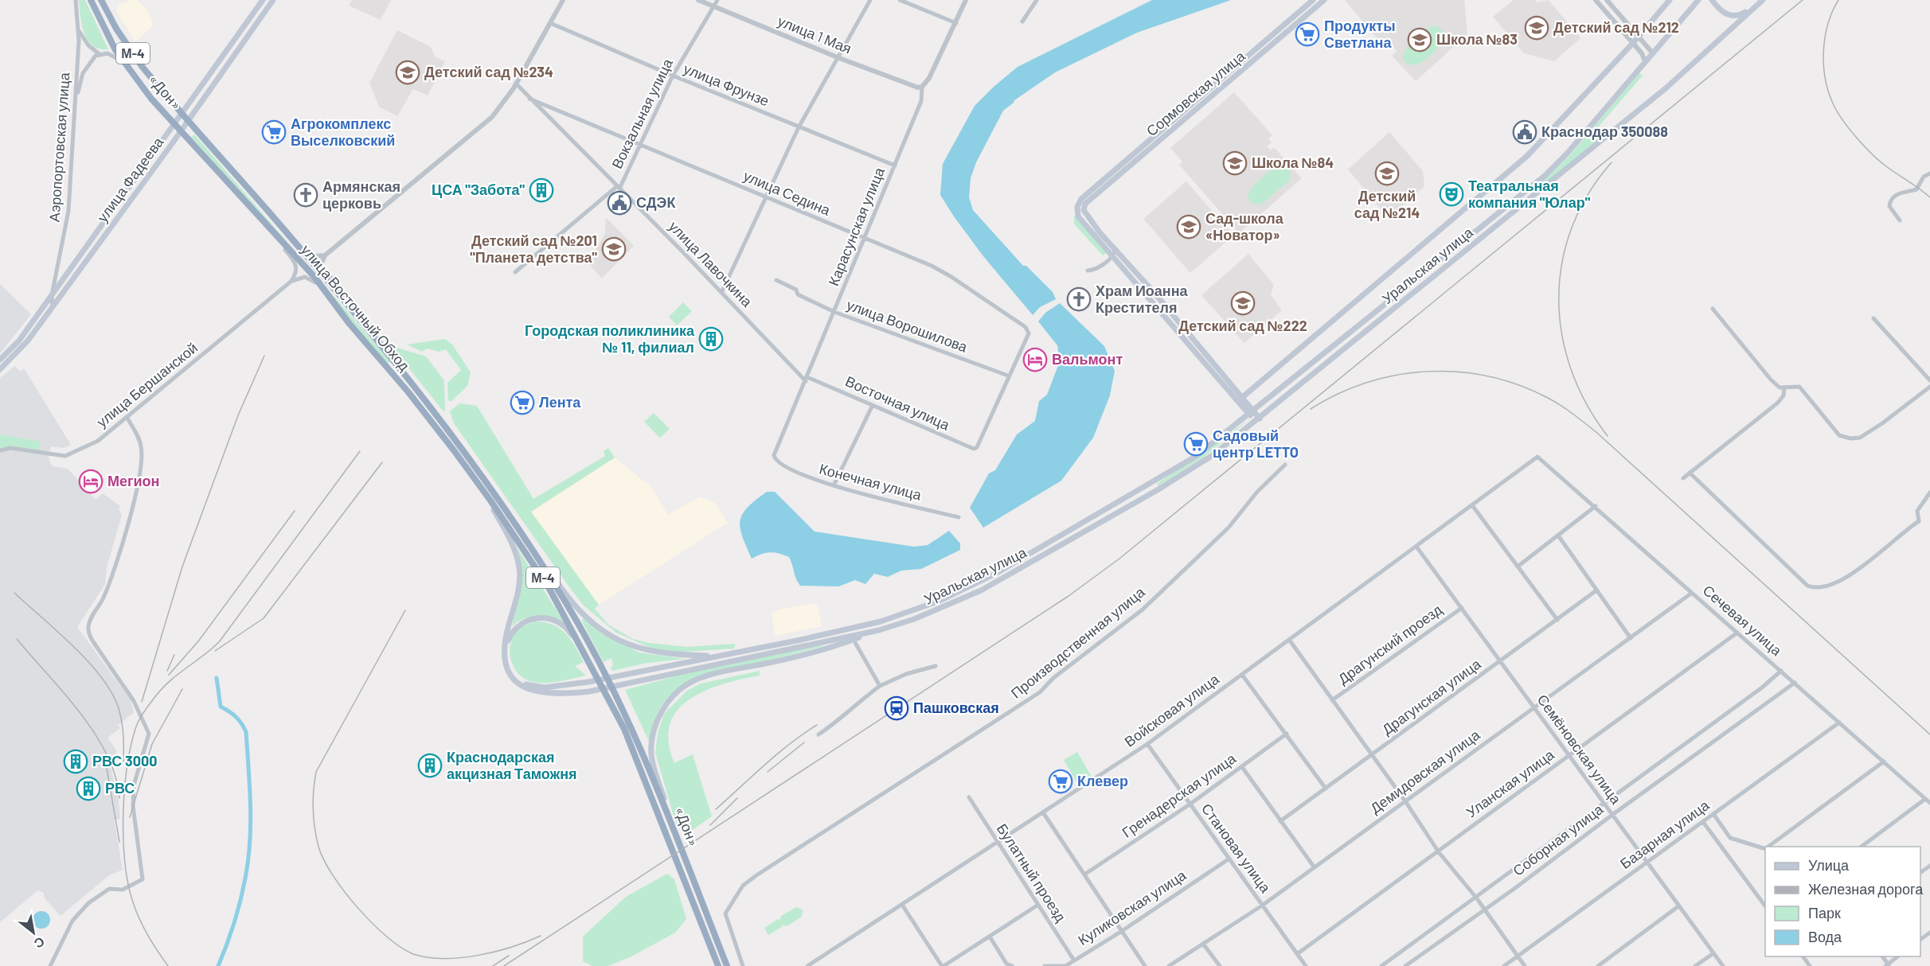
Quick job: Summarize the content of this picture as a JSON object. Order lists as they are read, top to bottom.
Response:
{
  "streets": {
    "highway": ["М-4", "«Дон»", "улица Восточный Обход"],
    "main road": ["Сормовская улица", "улица Фадеева", "Уральская улица"],
    "street": [
      "улица 1 Мая",
      "улица Фрунзе",
      "Вокзальная улица",
      "Аэропортовская улица",
      "улица Седина",
      "Карасунская улица",
      "улица Лавочкина",
      "улица Ворошилова",
      "улица Бершанской",
      "Восточная улица",
      "Конечная улица",
      "Сечевая улица",
      "Производственная улица",
      "Драгунский проезд",
      "Драгунская улица",
      "Войсковая улица",
      "Семёновская улица",
      "Демидовская улица",
      "Уланская улица",
      "Гренадерская улица",
      "Базарная улица",
      "Соборная улица",
      "Становая улица",
      "Булатный проезд",
      "Куликовская улица"
    ]
  },
  "crossings": [
    ["улица 1 Мая", "Вокзальная улица"],
    ["улица 1 Мая", "Карасунская улица"],
    ["М-4", "«Дон»"],
    ["М-4", "Уральская улица"],
    ["М-4", "улица Восточный Обход"],
    ["улица Фрунзе", "Вокзальная улица"],
    ["улица Фрунзе", "Карасунская улица"],
    ["«Дон»", "Уральская улица"],
    ["«Дон»", "улица Восточный Обход"],
    ["Вокзальная улица", "улица Седина"],
    ["Вокзальная улица", "улица Лавочкина"],
    ["Аэропортовская улица", "улица Фадеева"],
    ["улица Седина", "Карасунская улица"],
    ["улица Седина", "улица Лавочкина"],
    ["улица Седина", "улица Ворошилова"],
    ["улица Седина", "Восточная улица"],
    ["Карасунская улица", "улица Лавочкина"],
    ["Карасунская улица", "улица Ворошилова"],
    ["Карасунская улица", "Восточная улица"],
    ["Карасунская улица", "Конечная улица"],
    ["улица Лавочкина", "Восточная улица"],
    ["Уральская улица", "улица Восточный Обход"],
    ["улица Ворошилова", "Восточная улица"],
    ["Сечевая улица", "Войсковая улица"],
    ["Сечевая улица", "Демидовская улица"],
    ["Сечевая улица", "Уланская улица"],
    ["Сечевая улица", "Базарная улица"],
    ["Сечевая улица", "Соборная улица"],
    ["Драгунский проезд", "Семёновская улица"],
    ["Драгунская улица", "Семёновская улица"],
    ["Войсковая улица", "Семёновская улица"],
    ["Войсковая улица", "Становая улица"],
    ["Войсковая улица", "Булатный проезд"],
    ["Семёновская улица", "Демидовская улица"],
    ["Семёновская улица", "Уланская улица"],
    ["Семёновская улица", "Базарная улица"],
    ["Семёновская улица", "Соборная улица"],
    ["Демидовская улица", "Становая улица"],
    ["Уланская улица", "Становая улица"],
    ["Гренадерская улица", "Становая улица"],
    ["Становая улица", "Куликовская улица"],
    ["Булатный проезд", "Куликовская улица"]
  ],
  "places": {
    "school or university": [
      "Детский сад №212",
      "Школа №83",
      "Детский сад №234",
      "Школа №84",
      "Детский сад №214",
      "Сад-школа «Новатор»",
      "Детский сад №201 \"Планета детства\"",
      "Детский сад №222"
    ],
    "supermarket": [
      "Продукты Светлана",
      "Агрокомплекс Выселковский",
      "Лента",
      "Садовый центр LETTO",
      "Клевер"
    ],
    "public building": ["Краснодар 350088", "СДЭК"],
    "building": [
      "ЦСА \"Забота\"",
      "Городская поликлиника № 11, филиал",
      "РВС 3000",
      "Краснодарская акцизная Таможня",
      "РВС"
    ],
    "theatre": ["Театральная компания \"Юлар\""],
    "church": ["Армянская церковь", "Храм Иоанна Крестителя"],
    "hotel": ["Вальмонт", "Мегион"],
    "station": ["Пашковская"]
  },
  "legend": [
    "Улица",
    "Железная дорога",
    "Парк",
    "Вода"
  ],
  "north": "bottom right"
}
